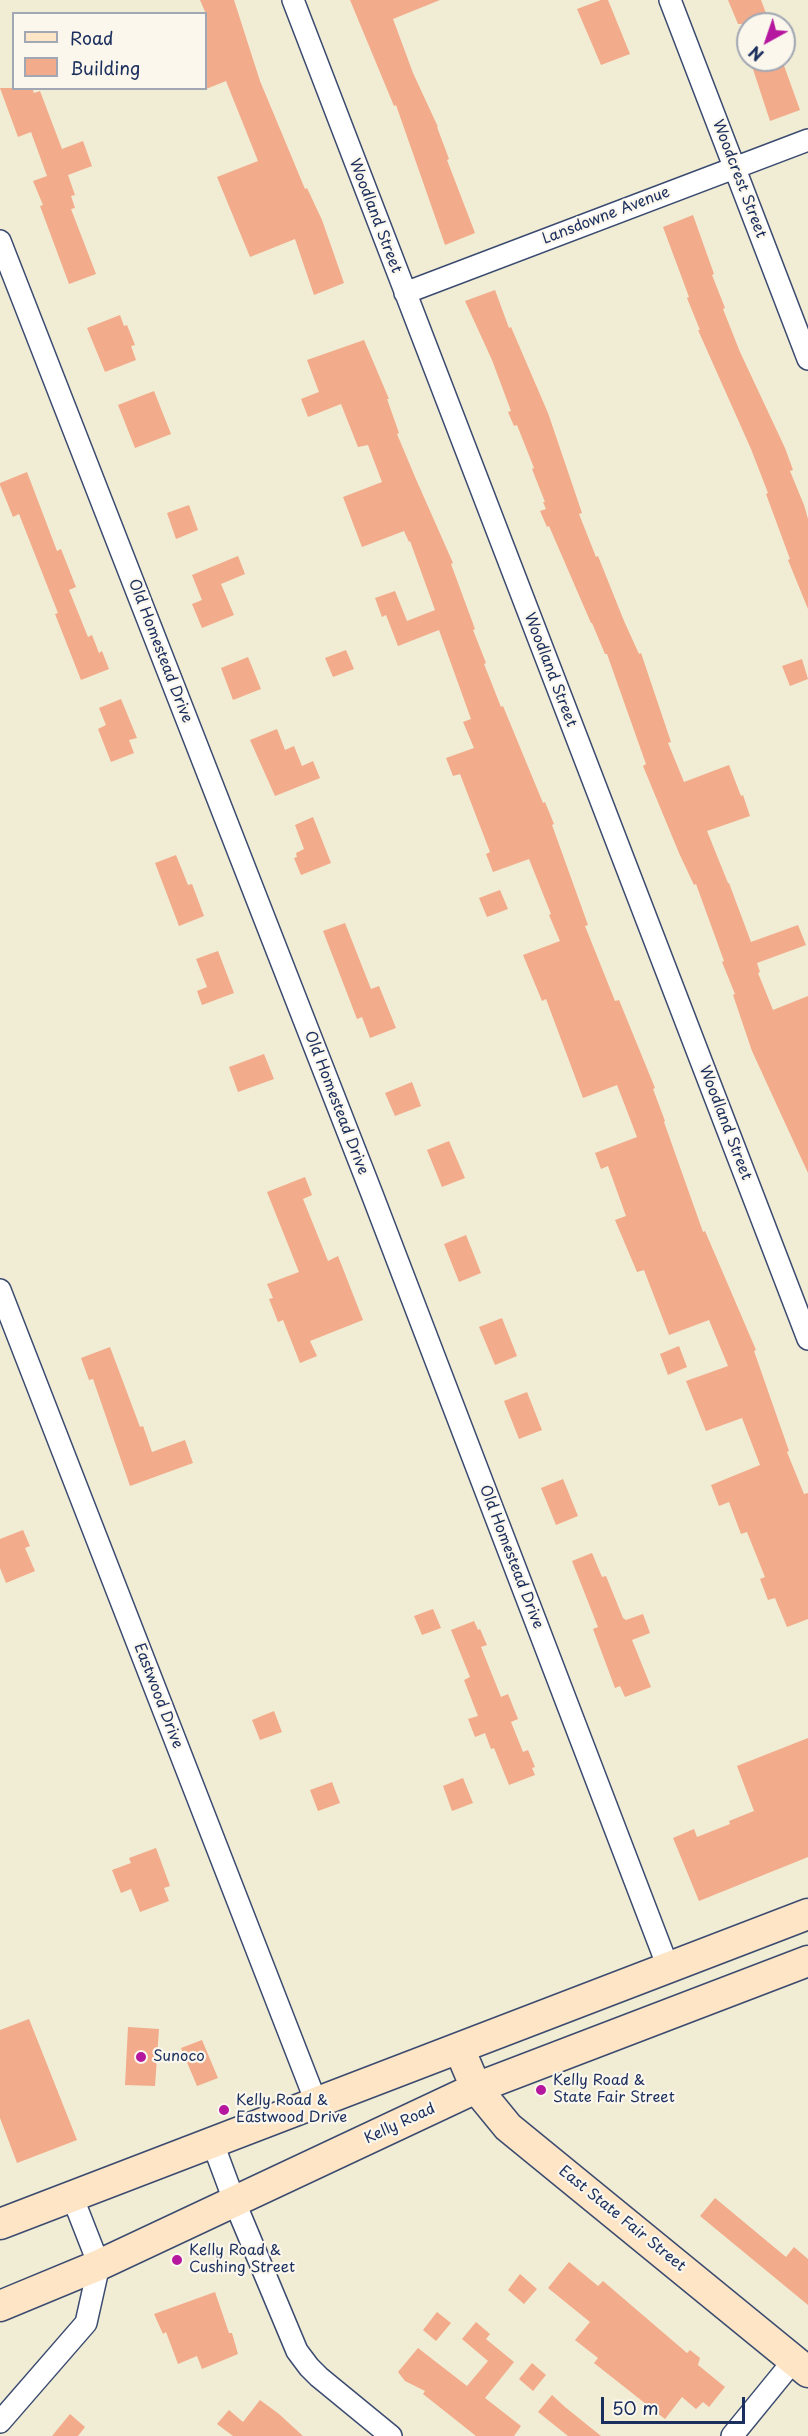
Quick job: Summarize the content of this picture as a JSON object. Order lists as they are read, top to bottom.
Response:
{
  "streets": {
    "street": [
      "Woodcrest Street",
      "Woodland Street",
      "Lansdowne Avenue",
      "Old Homestead Drive",
      "Eastwood Drive",
      "Kelly Road",
      "East State Fair Street"
    ]
  },
  "crossings": [
    ["Woodcrest Street", "Lansdowne Avenue"],
    ["Woodland Street", "Lansdowne Avenue"],
    ["Kelly Road", "East State Fair Street"]
  ],
  "places": [
    "Sunoco",
    "Kelly Road & State Fair Street",
    "Kelly Road & Eastwood Drive",
    "Kelly Road & Cushing Street"
  ],
  "legend": ["Road", "Building"],
  "scale_bar": "50 m",
  "north": "bottom left"
}
